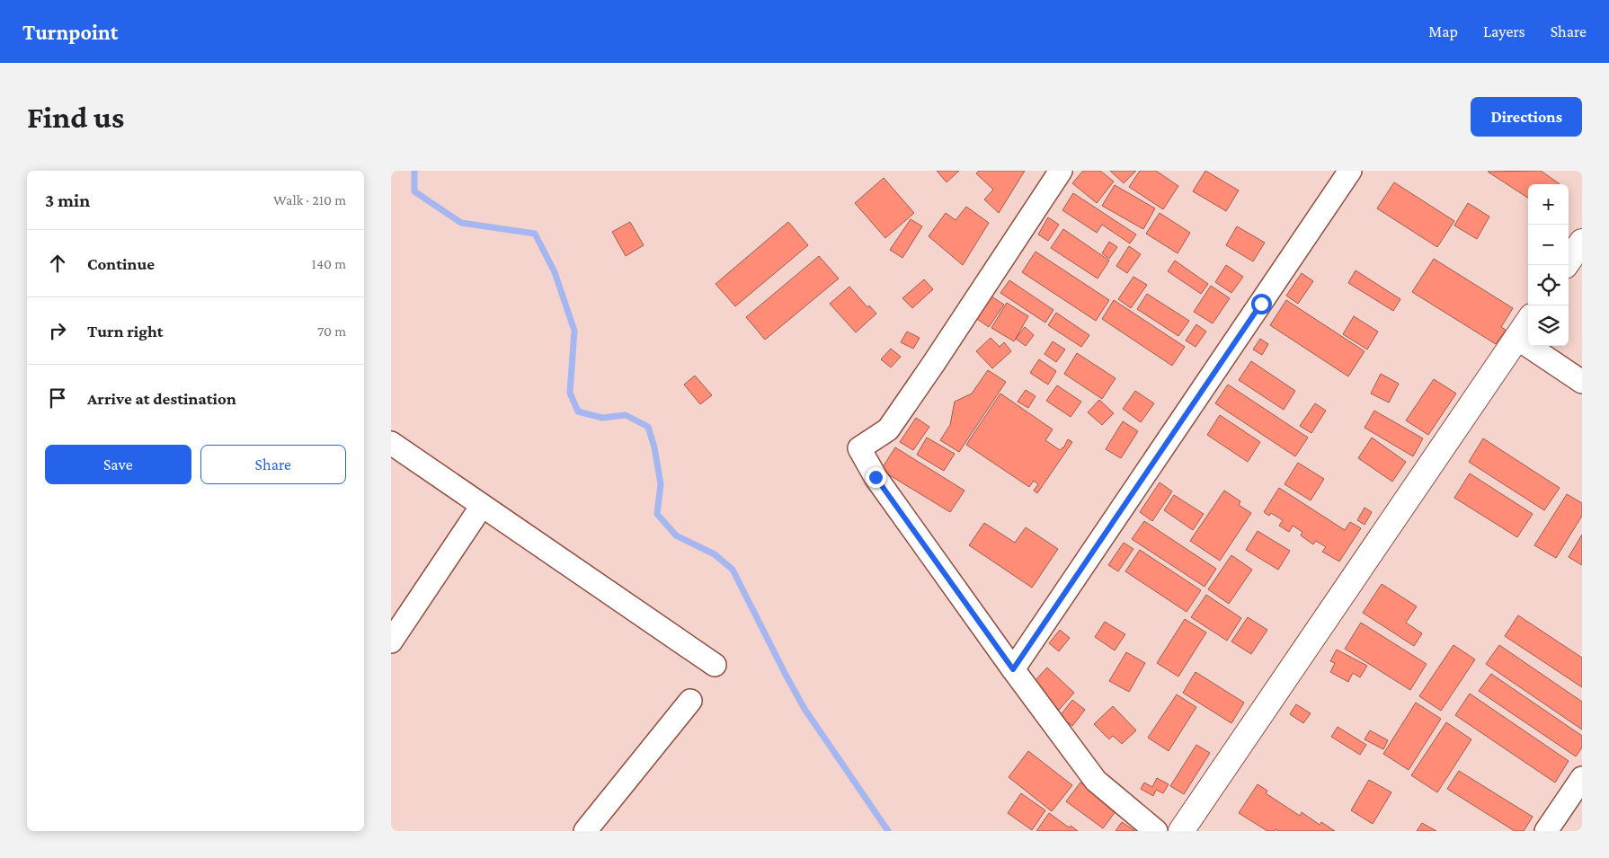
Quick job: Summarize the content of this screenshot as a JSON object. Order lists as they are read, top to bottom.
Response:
{
  "page": {
    "header": "Turnpoint",
    "nav": ["Map", "Layers", "Share"],
    "buttons": [
      "Directions",
      ["Save", "Share"]
    ],
    "title": "Find us",
    "heading": ["3 min", "Walk · 210 m"],
    "map_buttons": ["+", "−"],
    "list": [
      ["Continue", "140 m"],
      ["Turn right", "70 m"],
      "Arrive at destination"
    ]
  }
}
